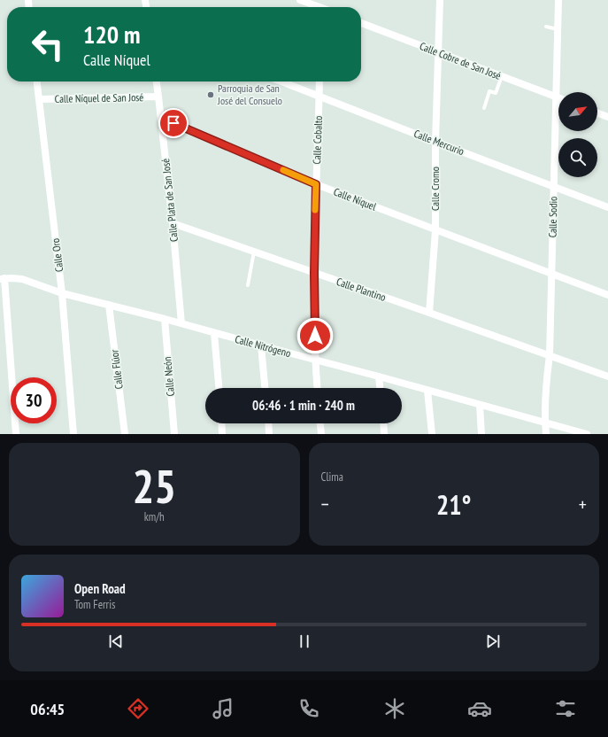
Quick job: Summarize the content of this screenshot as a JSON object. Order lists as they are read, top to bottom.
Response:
{
  "streets": {
    "street": [
      "Calle Cobre de San José",
      "Calle Níquel de San José",
      "Calle Cobalto",
      "Calle Mercurio",
      "Calle Cromo",
      "Calle Níquel",
      "Calle Plata de San José",
      "Calle Sodio",
      "Calle Oro",
      "Calle Plantino",
      "Calle Nitrógeno",
      "Calle Flúor",
      "Calle Neón"
    ]
  },
  "crossings": [
    ["Calle Cobre de San José", "Calle Cromo"],
    ["Calle Cobre de San José", "Calle Sodio"],
    ["Calle Níquel de San José", "Calle Plata de San José"],
    ["Calle Níquel de San José", "Calle Oro"],
    ["Calle Cobalto", "Calle Mercurio"],
    ["Calle Cobalto", "Calle Níquel"],
    ["Calle Cobalto", "Calle Plantino"],
    ["Calle Cobalto", "Calle Nitrógeno"],
    ["Calle Mercurio", "Calle Cromo"],
    ["Calle Mercurio", "Calle Sodio"],
    ["Calle Cromo", "Calle Níquel"],
    ["Calle Cromo", "Calle Plantino"],
    ["Calle Níquel", "Calle Plata de San José"],
    ["Calle Níquel", "Calle Sodio"],
    ["Calle Plata de San José", "Calle Plantino"],
    ["Calle Plata de San José", "Calle Nitrógeno"],
    ["Calle Sodio", "Calle Plantino"],
    ["Calle Sodio", "Calle Nitrógeno"],
    ["Calle Oro", "Calle Nitrógeno"],
    ["Calle Nitrógeno", "Calle Flúor"],
    ["Calle Nitrógeno", "Calle Neón"]
  ],
  "places": ["Parroquia de San José del Consuelo"],
  "north": "top right",
  "page": {
    "turn": ["120 m", "Calle Níquel"],
    "limit": "30",
    "trip": "06:46 · 1 min · 240 m",
    "tile": [
      ["25", "km/h"],
      "Clima"
    ],
    "heat": ["−", "21°", "+"],
    "song": ["Open Road", "Tom Ferris"],
    "tabs": "06:45"
  }
}
